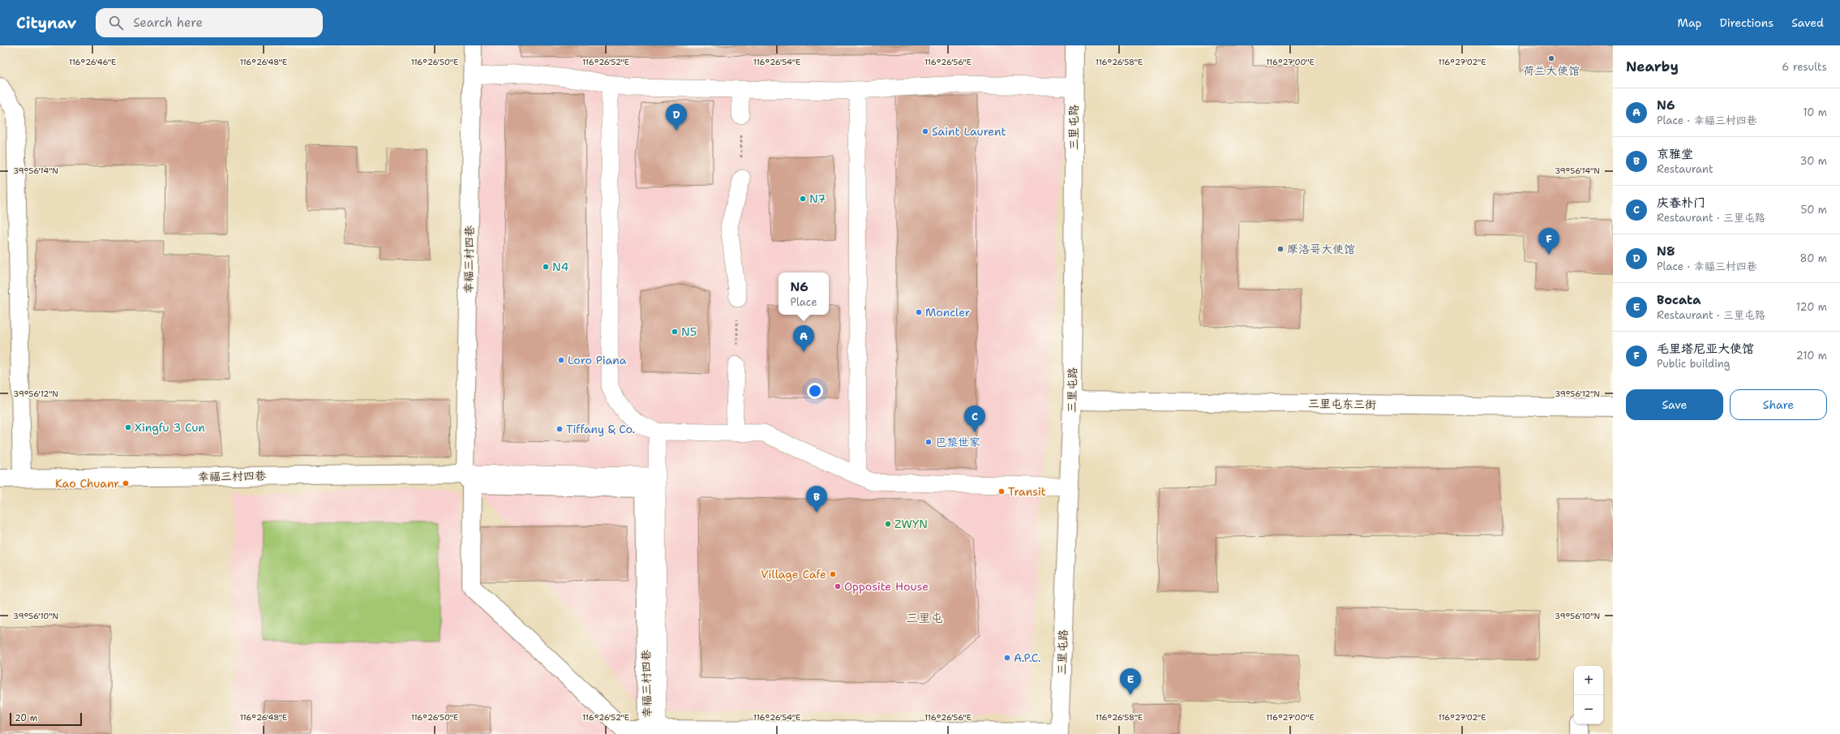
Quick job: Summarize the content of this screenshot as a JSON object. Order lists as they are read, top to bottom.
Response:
{
  "streets": {
    "street": ["三里屯路", "幸福三村四巷", "三里屯东三街"]
  },
  "crossings": [
    ["三里屯路", "幸福三村四巷"],
    ["三里屯路", "三里屯东三街"]
  ],
  "districts": ["三里屯"],
  "places": [
    "荷兰大使馆",
    "Saint Laurent",
    "N7",
    "摩洛哥大使馆",
    "N4",
    "Moncler",
    "N5",
    "Loro Piana",
    "Xingfu 3 Cun",
    "Tiffany & Co.",
    "巴黎世家",
    "Kao Chuanr",
    "Transit",
    "ZWYN",
    "Village Cafe",
    "Opposite House",
    "A.P.C."
  ],
  "scale_bar": "20 m",
  "page": {
    "header": "Citynav",
    "search": "Search here",
    "nav": ["Map", "Directions", "Saved"],
    "heading": ["Nearby", "6 results"],
    "list": [
      {
        "mark": "A",
        "name": "N6",
        "note": "Place · 幸福三村四巷",
        "value": "10 m"
      },
      {
        "mark": "B",
        "name": "京雅堂",
        "note": "Restaurant",
        "value": "30 m"
      },
      {
        "mark": "C",
        "name": "庆春朴门",
        "note": "Restaurant · 三里屯路",
        "value": "50 m"
      },
      {
        "mark": "D",
        "name": "N8",
        "note": "Place · 幸福三村四巷",
        "value": "80 m"
      },
      {
        "mark": "E",
        "name": "Bocata",
        "note": "Restaurant · 三里屯路",
        "value": "120 m"
      },
      {
        "mark": "F",
        "name": "毛里塔尼亚大使馆",
        "note": "Public building",
        "value": "210 m"
      }
    ],
    "pins": [
      "D",
      "F",
      "A",
      "C",
      "B",
      "E"
    ],
    "popup": ["N6", "Place"],
    "buttons": ["Save", "Share"],
    "map_buttons": ["+", "−"],
    "scale": "20 m"
  },
  "coordinates": [
    "116°26'46\"E",
    "116°26'48\"E",
    "116°26'50\"E",
    "116°26'52\"E",
    "116°26'54\"E",
    "116°26'56\"E",
    "116°26'58\"E",
    "116°27'00\"E",
    "116°27'02\"E",
    "39°56'14\"N",
    "39°56'12\"N",
    "39°56'10\"N"
  ]
}
